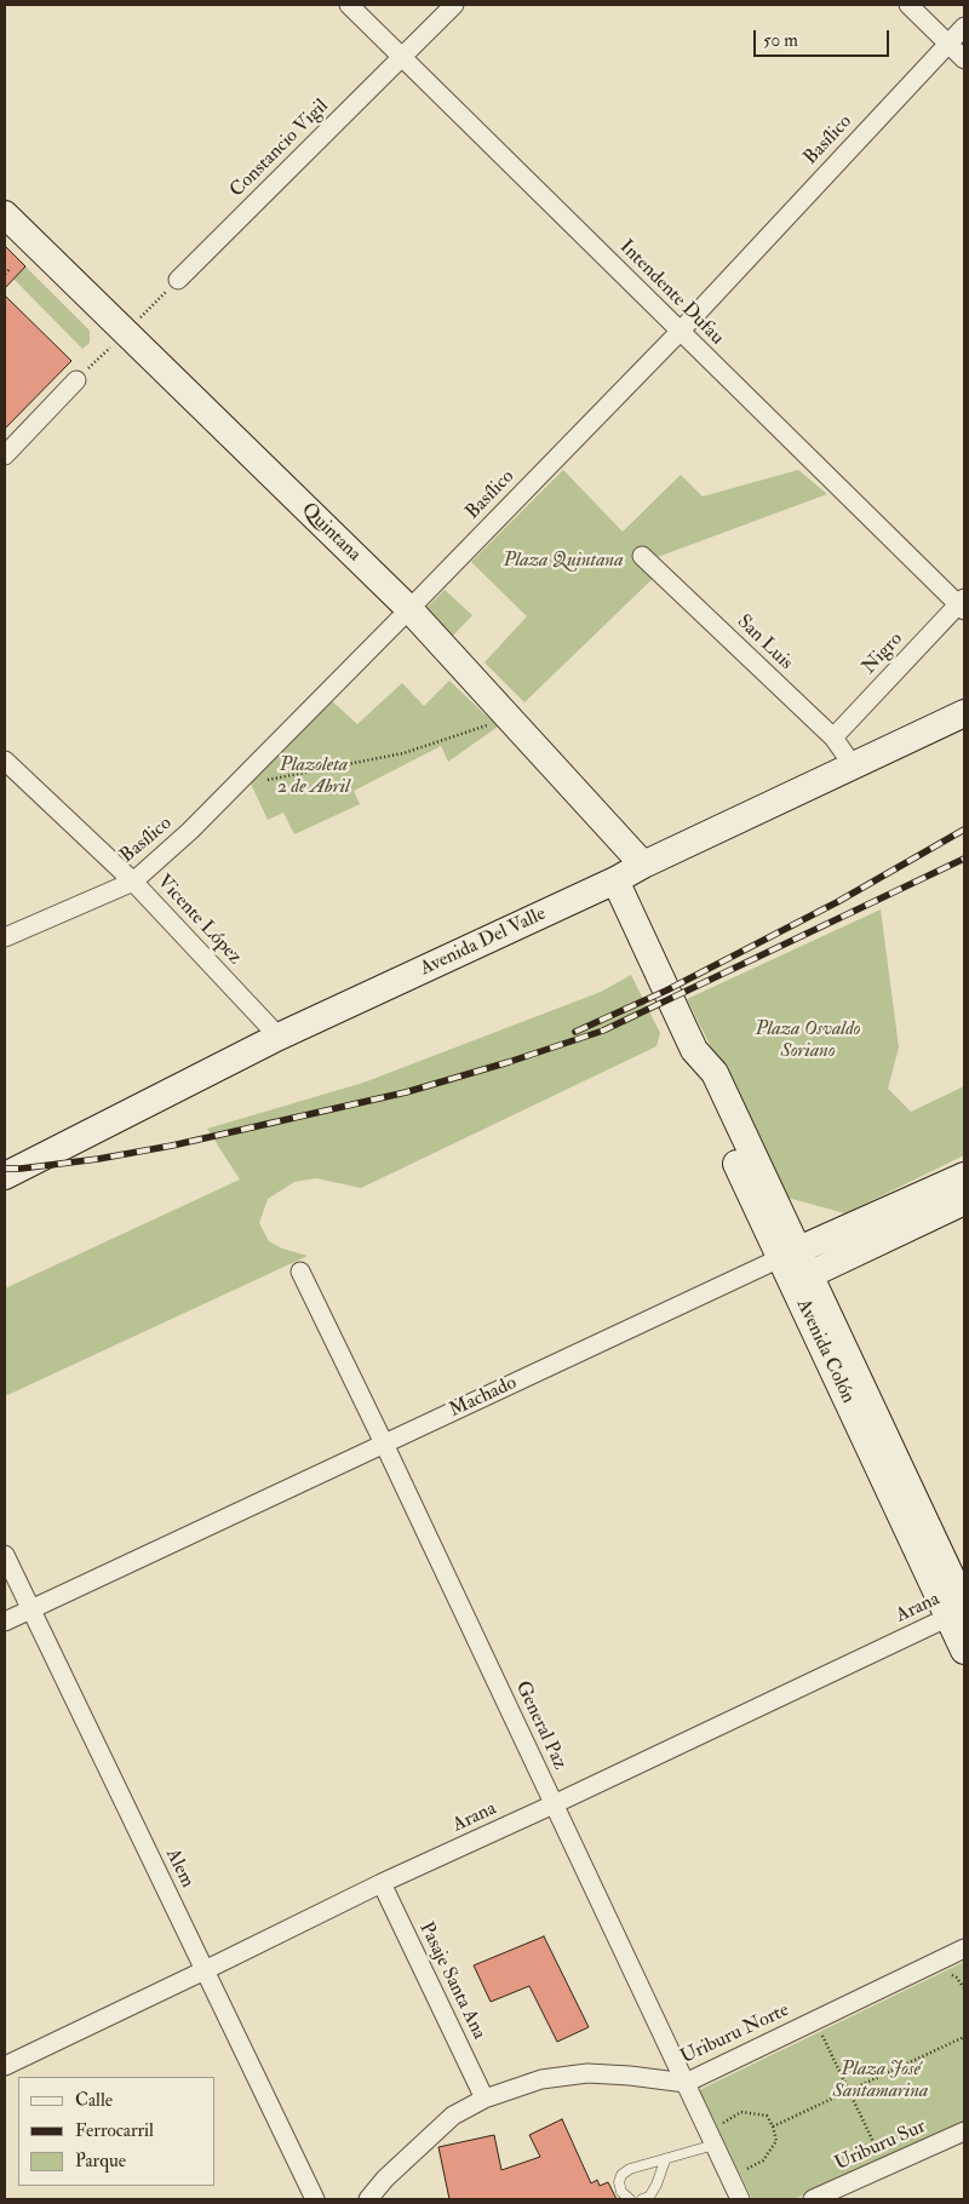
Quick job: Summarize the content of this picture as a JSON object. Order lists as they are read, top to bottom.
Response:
{
  "streets": {
    "main road": [
      "Quintana",
      "Avenida Del Valle",
      "Avenida Colón",
      "Machado"
    ],
    "street": [
      "Basílico",
      "Constancio Vigil",
      "Intendente Dufau",
      "San Luis",
      "Nigro",
      "Vicente López",
      "Arana",
      "General Paz",
      "Alem",
      "Pasaje Santa Ana",
      "Uriburu Norte",
      "Uriburu Sur"
    ]
  },
  "crossings": [
    ["Basílico", "Intendente Dufau"],
    ["Basílico", "Quintana"],
    ["Basílico", "Vicente López"],
    ["Constancio Vigil", "Intendente Dufau"],
    ["Intendente Dufau", "Nigro"],
    ["Quintana", "Avenida Del Valle"],
    ["San Luis", "Nigro"],
    ["San Luis", "Avenida Del Valle"],
    ["Vicente López", "Avenida Del Valle"],
    ["Avenida Del Valle", "Avenida Colón"],
    ["Avenida Colón", "Machado"],
    ["Avenida Colón", "Arana"],
    ["Machado", "General Paz"],
    ["Machado", "Alem"],
    ["Arana", "General Paz"],
    ["Arana", "Alem"],
    ["Arana", "Pasaje Santa Ana"],
    ["General Paz", "Uriburu Norte"],
    ["Pasaje Santa Ana", "Uriburu Norte"]
  ],
  "parks": [
    "Plaza Quintana",
    "Plazoleta 2 de Abril",
    "Plaza Osvaldo Soriano",
    "Plaza José Santamarina"
  ],
  "legend": ["Calle", "Ferrocarril", "Parque"],
  "scale_bar": "50 m"
}
